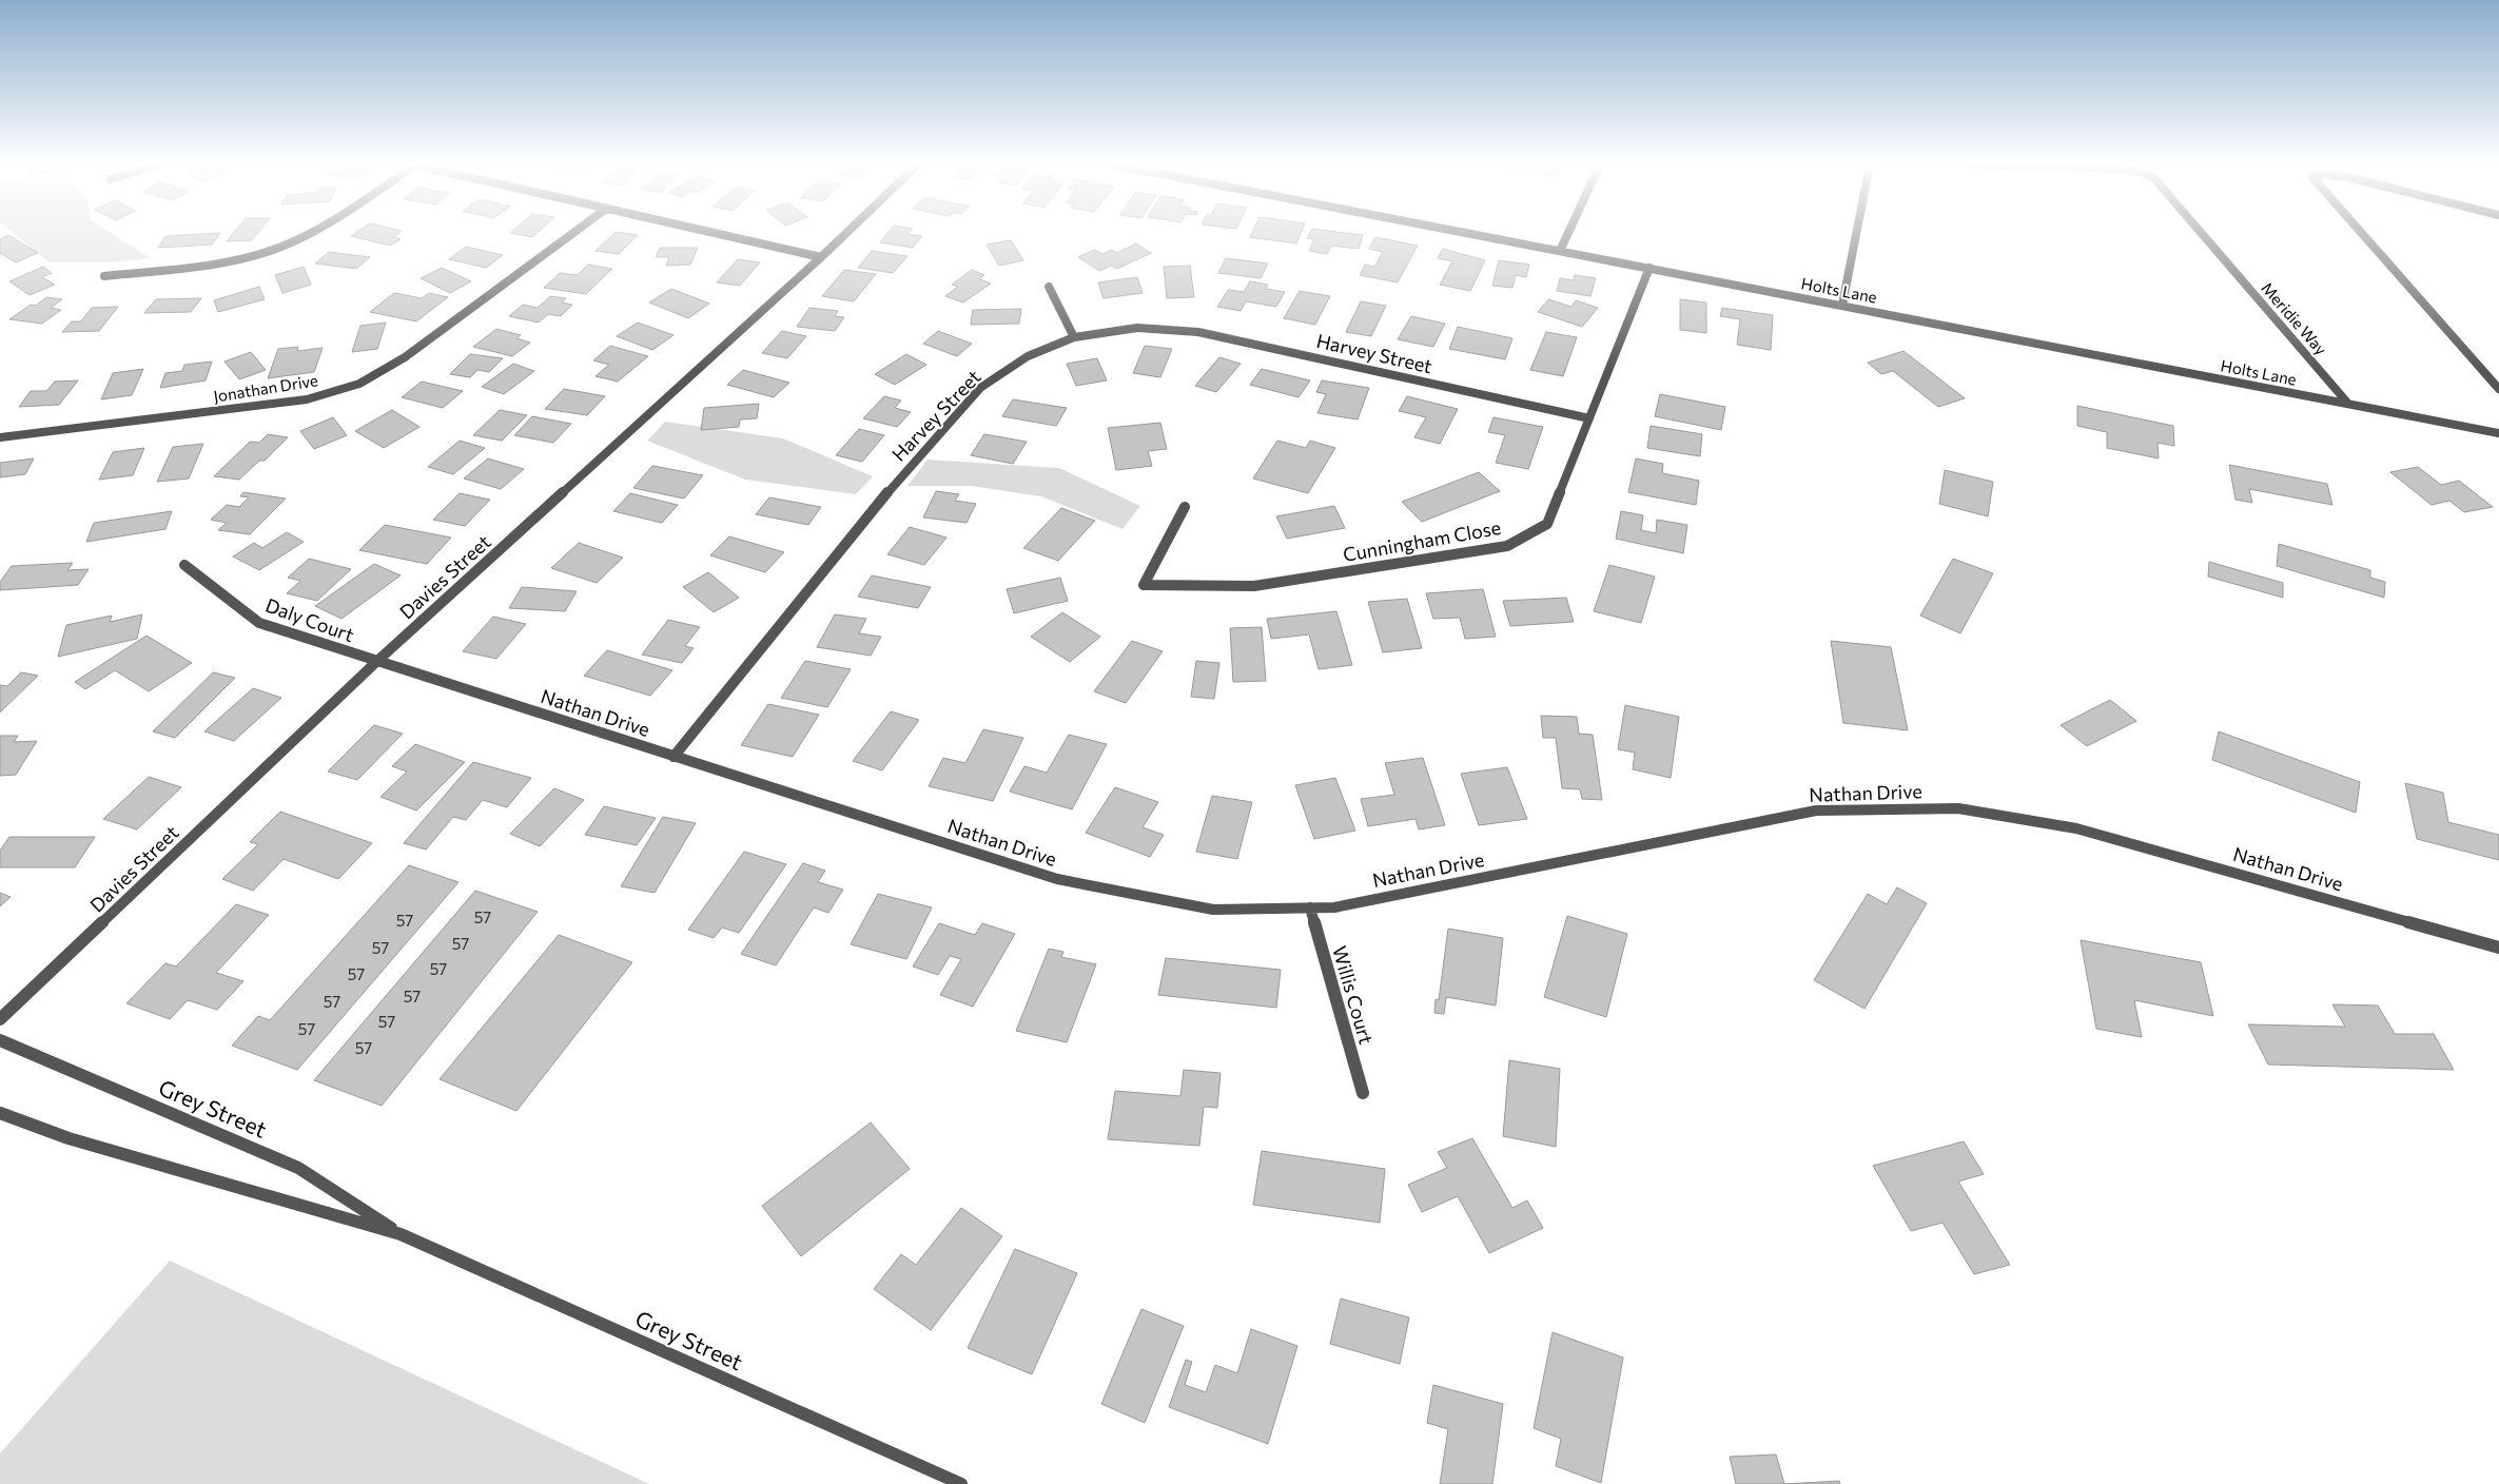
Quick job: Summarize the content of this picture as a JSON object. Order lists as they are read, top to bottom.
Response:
{
  "streets": {
    "street": [
      "Holts Lane",
      "Meridie Way",
      "Harvey Street",
      "Jonathan Drive",
      "Cunningham Close",
      "Davies Street",
      "Daly Court",
      "Nathan Drive",
      "Willis Court",
      "Grey Street"
    ]
  },
  "crossings": [
    ["Holts Lane", "Meridie Way"],
    ["Holts Lane", "Cunningham Close"],
    ["Harvey Street", "Cunningham Close"],
    ["Harvey Street", "Nathan Drive"],
    ["Davies Street", "Daly Court"],
    ["Davies Street", "Nathan Drive"],
    ["Daly Court", "Nathan Drive"],
    ["Nathan Drive", "Willis Court"]
  ],
  "house_numbers": [
    "57",
    "57",
    "57",
    "57",
    "57",
    "57",
    "57",
    "57",
    "57",
    "57",
    "57"
  ]
}
